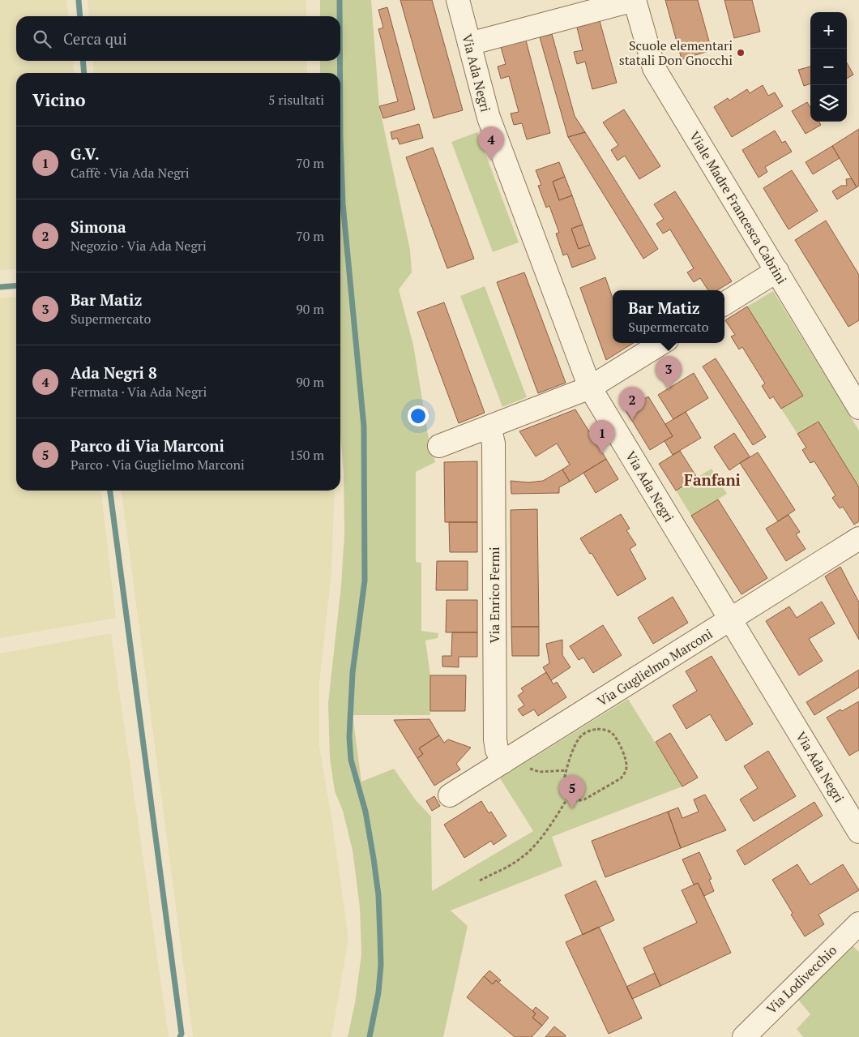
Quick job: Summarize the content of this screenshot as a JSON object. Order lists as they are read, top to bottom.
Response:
{
  "streets": {
    "street": [
      "Via Ada Negri",
      "Viale Madre Francesca Cabrini",
      "Via Enrico Fermi",
      "Via Guglielmo Marconi",
      "Via Lodivecchio"
    ]
  },
  "crossings": [
    ["Via Ada Negri", "Via Guglielmo Marconi"],
    ["Via Enrico Fermi", "Via Guglielmo Marconi"]
  ],
  "districts": ["Fanfani"],
  "places": ["Scuole elementari statali Don Gnocchi"],
  "page": {
    "map_buttons": ["+", "−"],
    "search": "Cerca qui",
    "heading": ["Vicino", "5 risultati"],
    "list": [
      {
        "mark": "1",
        "name": "G.V.",
        "note": "Caffè · Via Ada Negri",
        "value": "70 m"
      },
      {
        "mark": "2",
        "name": "Simona",
        "note": "Negozio · Via Ada Negri",
        "value": "70 m"
      },
      {
        "mark": "3",
        "name": "Bar Matiz",
        "note": "Supermercato",
        "value": "90 m"
      },
      {
        "mark": "4",
        "name": "Ada Negri 8",
        "note": "Fermata · Via Ada Negri",
        "value": "90 m"
      },
      {
        "mark": "5",
        "name": "Parco di Via Marconi",
        "note": "Parco · Via Guglielmo Marconi",
        "value": "150 m"
      }
    ],
    "pins": [
      "4",
      "3",
      "2",
      "1",
      "5"
    ],
    "popup": ["Bar Matiz", "Supermercato"]
  }
}
